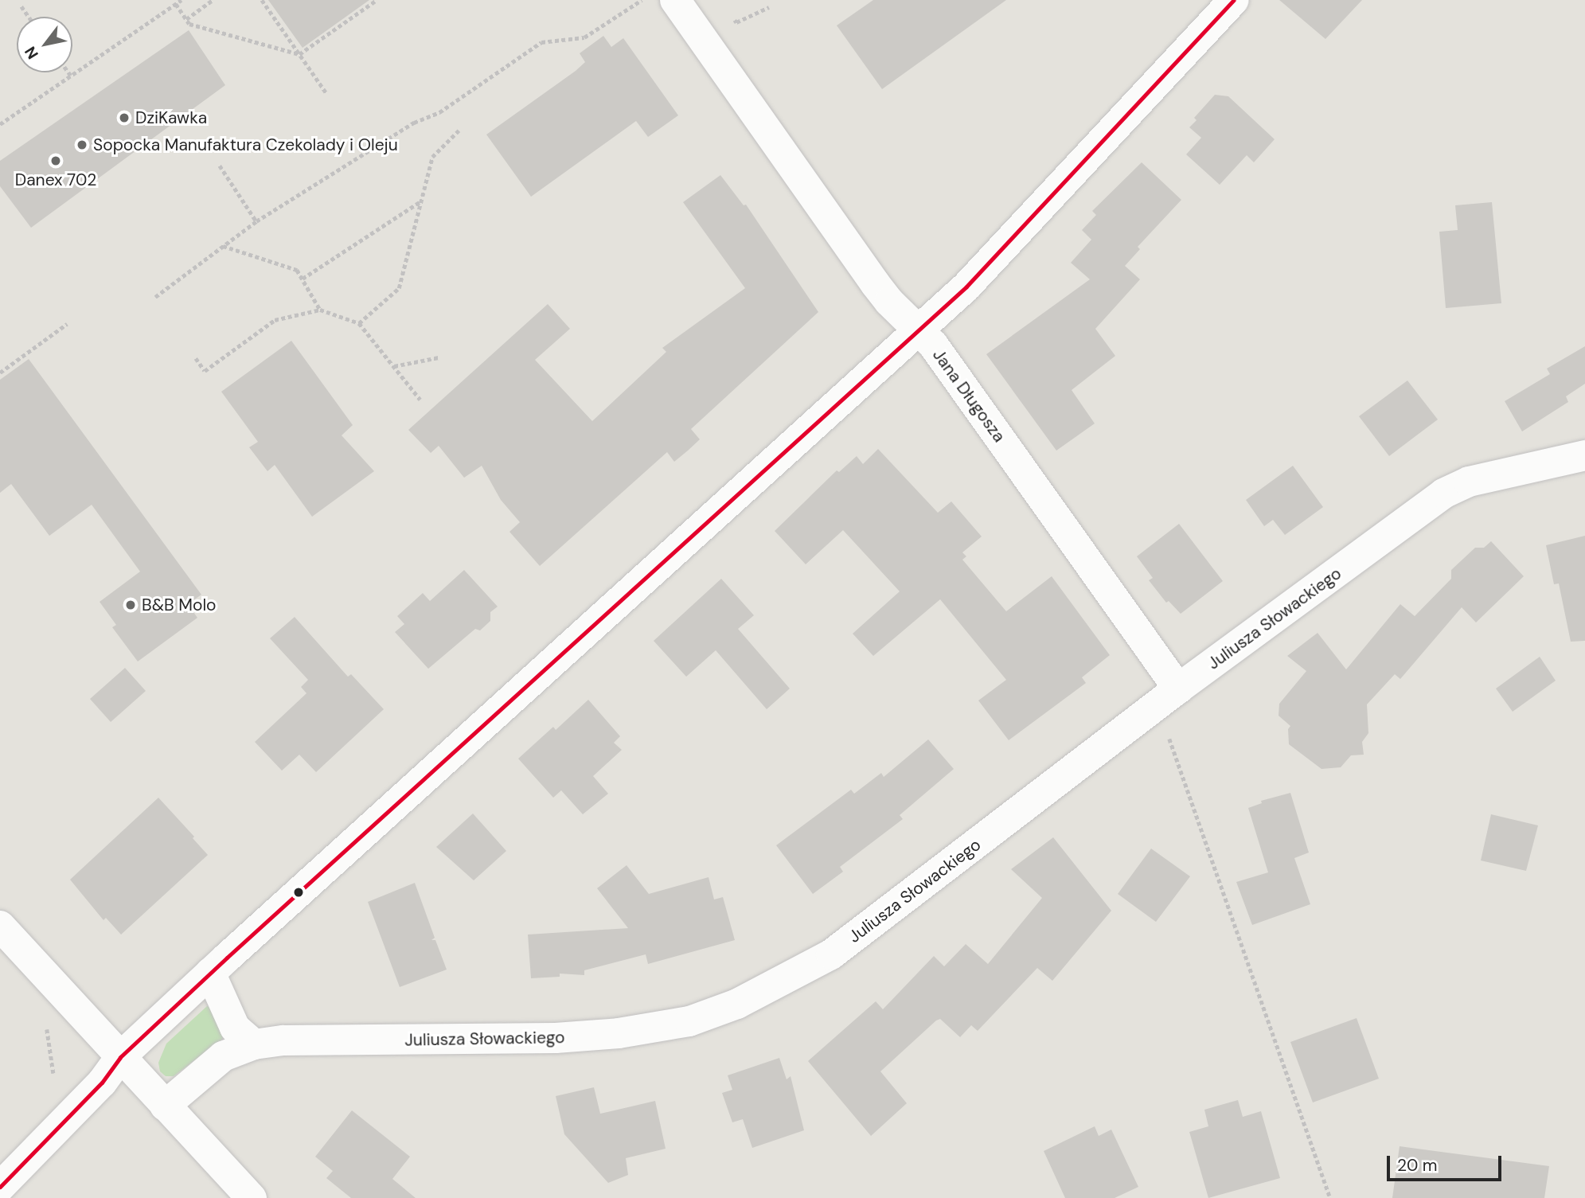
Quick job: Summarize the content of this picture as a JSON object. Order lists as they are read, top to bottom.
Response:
{
  "streets": {
    "street": ["Jana Długosza", "Juliusza Słowackiego"]
  },
  "crossings": [
    ["Jana Długosza", "Juliusza Słowackiego"]
  ],
  "places": [
    "DziKawka",
    "Sopocka Manufaktura Czekolady i Oleju",
    "Danex 702",
    "B&B Molo"
  ],
  "scale_bar": "20 m",
  "north": "bottom left"
}
